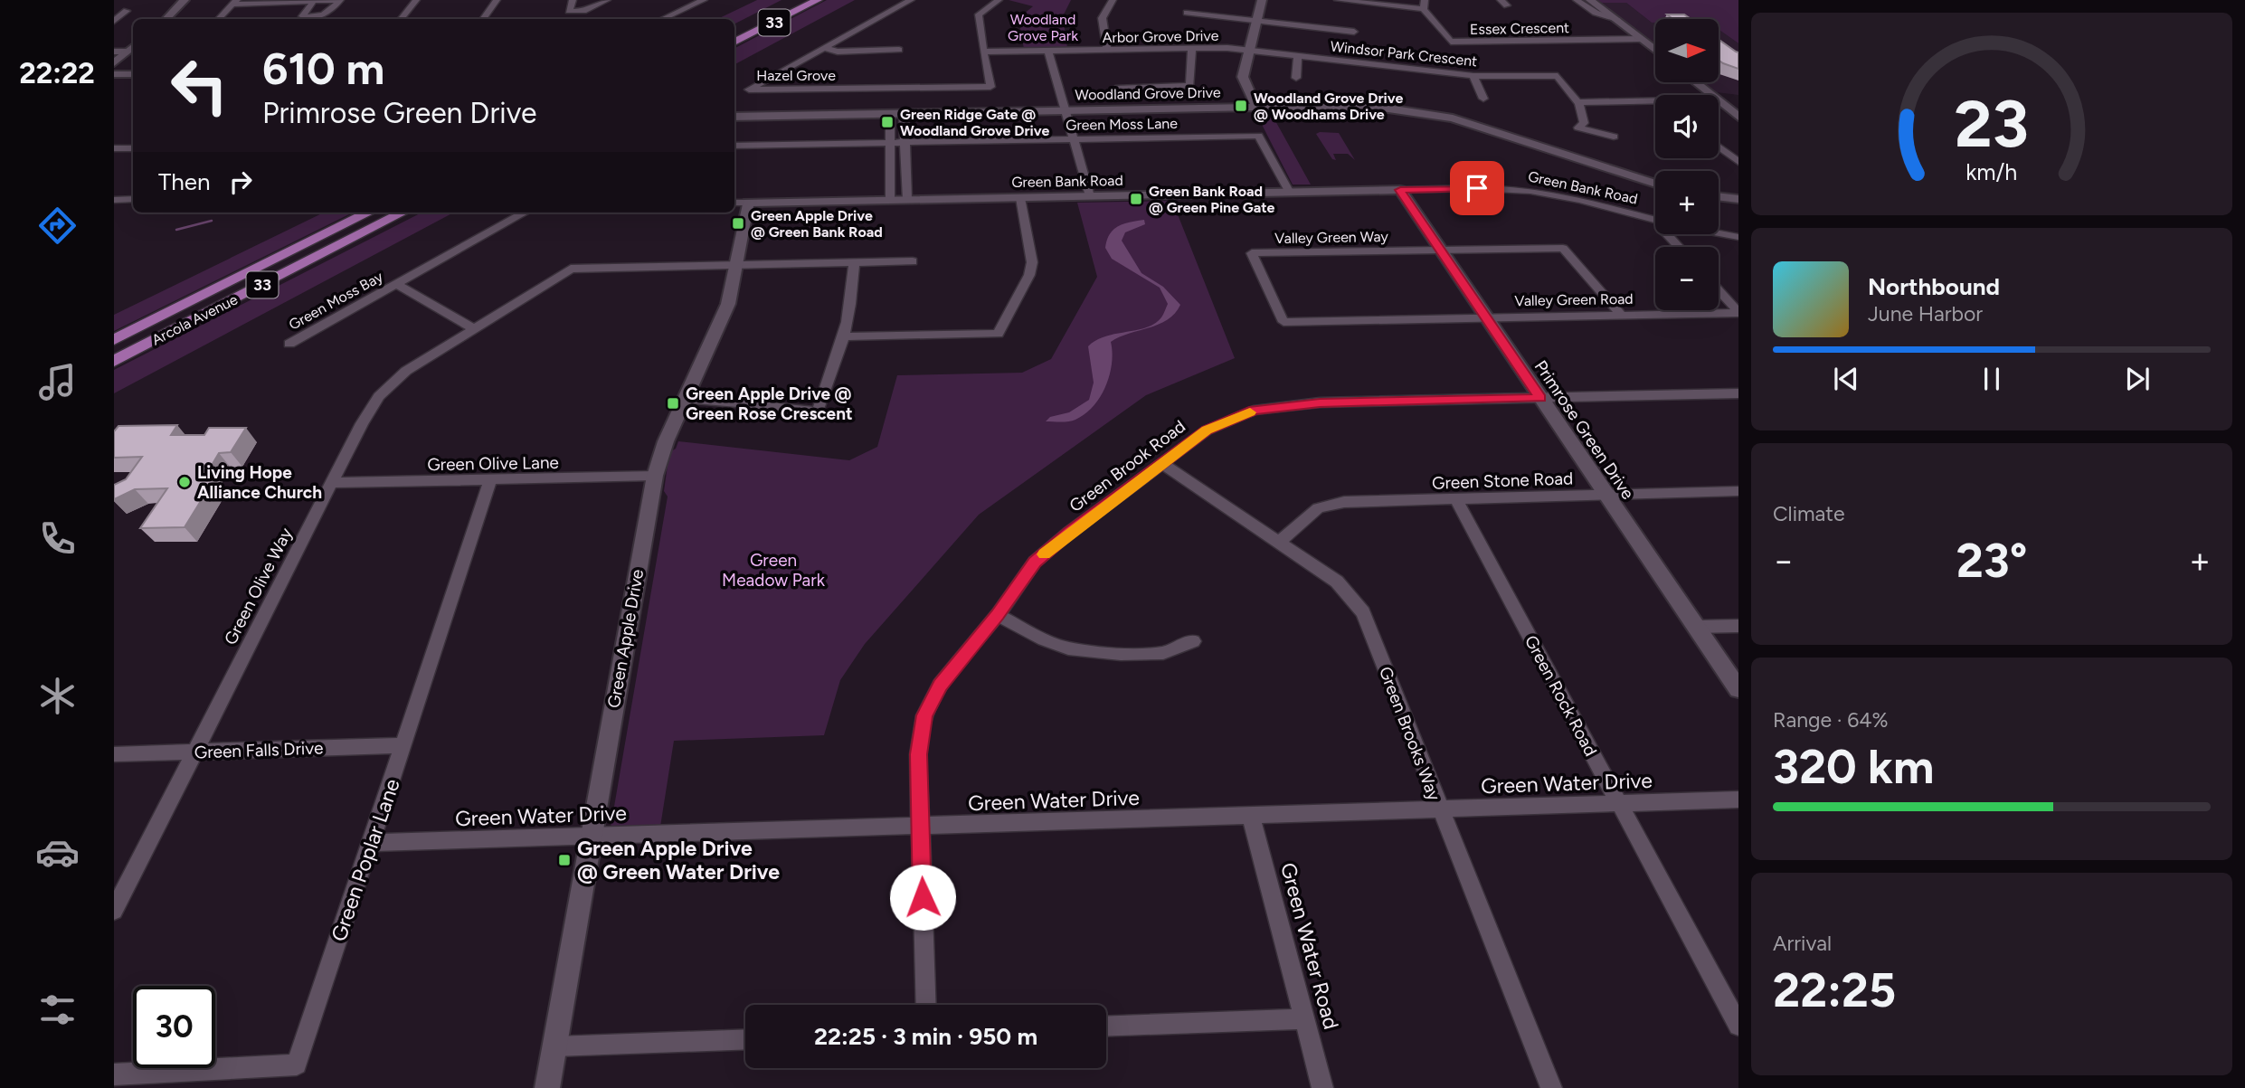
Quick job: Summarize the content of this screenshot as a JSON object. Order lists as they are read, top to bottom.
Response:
{
  "streets": {
    "main road": ["33", "Arcola Avenue"],
    "street": [
      "Essex Crescent",
      "Arbor Grove Drive",
      "Windsor Park Crescent",
      "Hazel Grove",
      "Woodland Grove Drive",
      "Green Moss Lane",
      "Green Bank Road",
      "Valley Green Way",
      "Valley Green Road",
      "Green Moss Bay",
      "Primrose Green Drive",
      "Green Olive Lane",
      "Green Brook Road",
      "Green Stone Road",
      "Green Olive Way",
      "Green Apple Drive",
      "Green Rock Road",
      "Green Brooks Way",
      "Green Falls Drive",
      "Green Water Drive",
      "Green Poplar Lane",
      "Green Water Road"
    ]
  },
  "crossings": [
    ["Arbor Grove Drive", "Windsor Park Crescent"],
    ["Arbor Grove Drive", "Hazel Grove"],
    ["Green Moss Lane", "Green Bank Road"],
    ["Green Bank Road", "Primrose Green Drive"],
    ["Green Bank Road", "Green Apple Drive"],
    ["Valley Green Way", "Valley Green Road"],
    ["Valley Green Way", "Primrose Green Drive"],
    ["Valley Green Road", "Primrose Green Drive"],
    ["Primrose Green Drive", "Green Brook Road"],
    ["Primrose Green Drive", "Green Stone Road"],
    ["Green Olive Lane", "Green Olive Way"],
    ["Green Olive Lane", "Green Apple Drive"],
    ["Green Olive Lane", "Green Poplar Lane"],
    ["Green Brook Road", "Green Brooks Way"],
    ["Green Brook Road", "Green Water Drive"],
    ["Green Stone Road", "Green Rock Road"],
    ["Green Stone Road", "Green Brooks Way"],
    ["Green Olive Way", "Green Apple Drive"],
    ["Green Olive Way", "Green Falls Drive"],
    ["Green Apple Drive", "Green Water Drive"],
    ["Green Rock Road", "Green Water Drive"],
    ["Green Brooks Way", "Green Water Drive"],
    ["Green Falls Drive", "Green Poplar Lane"],
    ["Green Water Drive", "Green Poplar Lane"],
    ["Green Water Drive", "Green Water Road"]
  ],
  "parks": ["Woodland Grove Park", "Green Meadow Park"],
  "places": {
    "transit": [
      "Woodland Grove Drive @ Woodhams Drive",
      "Green Ridge Gate @ Woodland Grove Drive",
      "Green Bank Road @ Green Pine Gate",
      "Green Apple Drive @ Green Bank Road",
      "Green Apple Drive @ Green Rose Crescent",
      "Green Apple Drive @ Green Water Drive"
    ],
    "other": ["Living Hope Alliance Church"]
  },
  "north": "right",
  "page": {
    "tabs": "22:22",
    "map_buttons": ["+", "−"],
    "turn": ["610 m", "Primrose Green Drive"],
    "then": "Then",
    "song": ["Northbound", "June Harbor"],
    "tile": [
      "Climate",
      ["Range · 64%", "320 km"],
      ["Arrival", "22:25"]
    ],
    "heat": ["−", "23°", "+"],
    "limit": "30",
    "trip": "22:25 · 3 min · 950 m",
    "gauge": ["23", "km/h"]
  }
}
